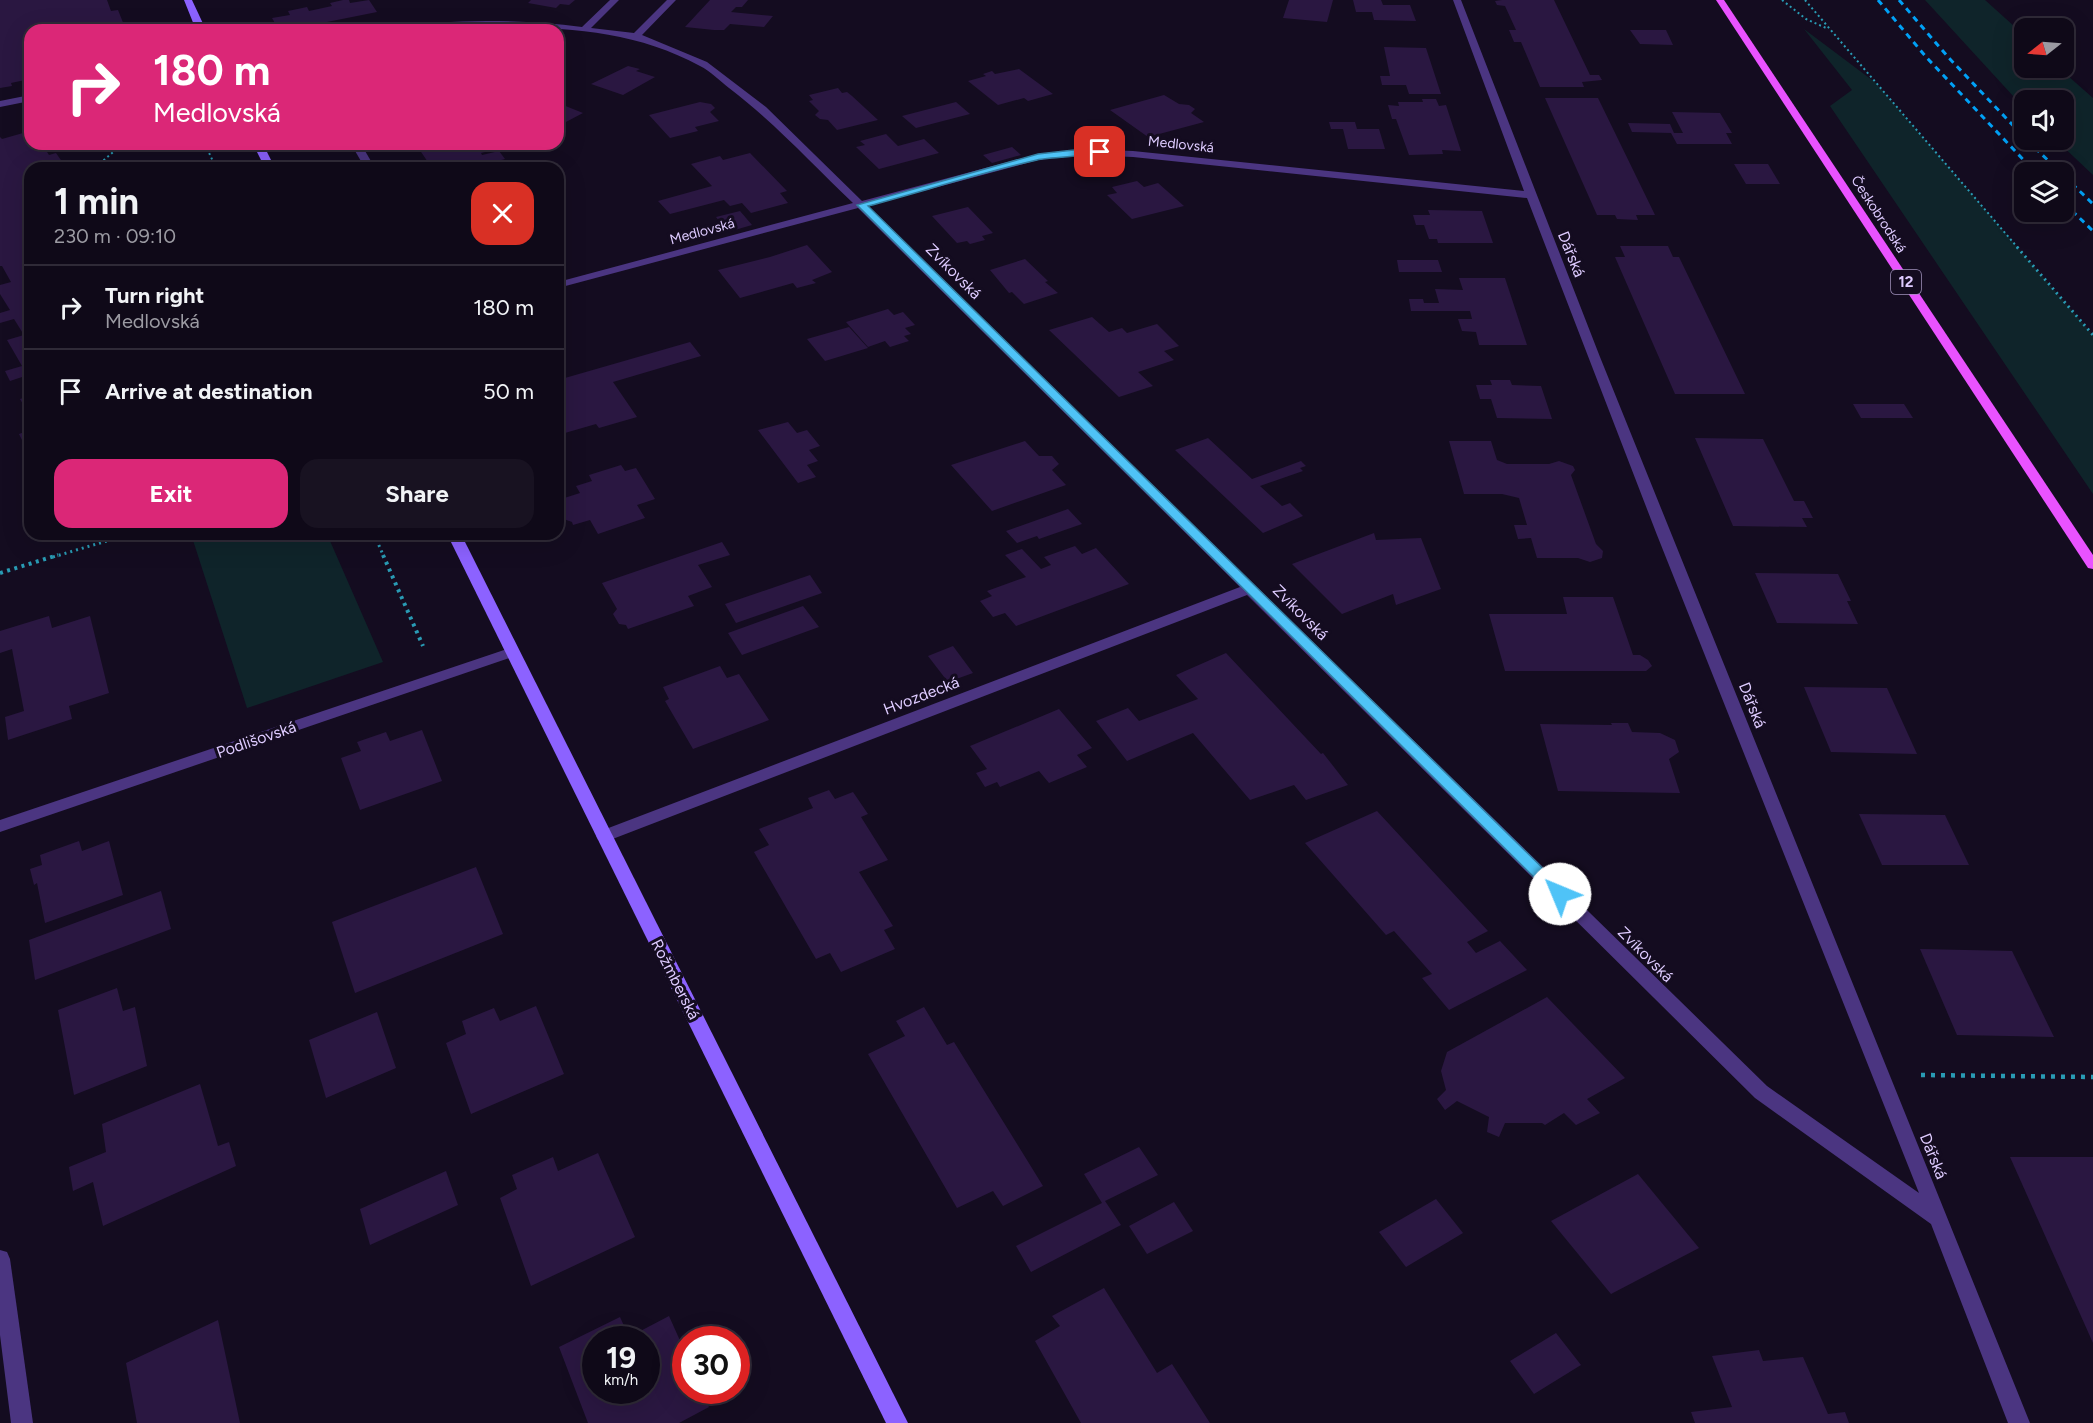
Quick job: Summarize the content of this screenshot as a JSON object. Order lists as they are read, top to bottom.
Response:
{
  "streets": {
    "main road": ["Českobrodská", "12"],
    "street": [
      "Medlovská",
      "Dářská",
      "Zvíkovská",
      "Hvozdecká",
      "Podlišovská",
      "Rožmberská"
    ]
  },
  "crossings": [
    ["Medlovská", "Dářská"],
    ["Medlovská", "Zvíkovská"],
    ["Dářská", "Zvíkovská"],
    ["Zvíkovská", "Hvozdecká"],
    ["Hvozdecká", "Rožmberská"],
    ["Podlišovská", "Rožmberská"]
  ],
  "north": "left",
  "page": {
    "turn": ["180 m", "Medlovská"],
    "heading": ["1 min", "230 m · 09:10"],
    "list": [
      {
        "name": "Turn right",
        "note": "Medlovská",
        "value": "180 m"
      },
      {
        "name": "Arrive at destination",
        "value": "50 m"
      }
    ],
    "buttons": ["Exit", "Share"],
    "speed": "19 km/h",
    "limit": "30"
  }
}
